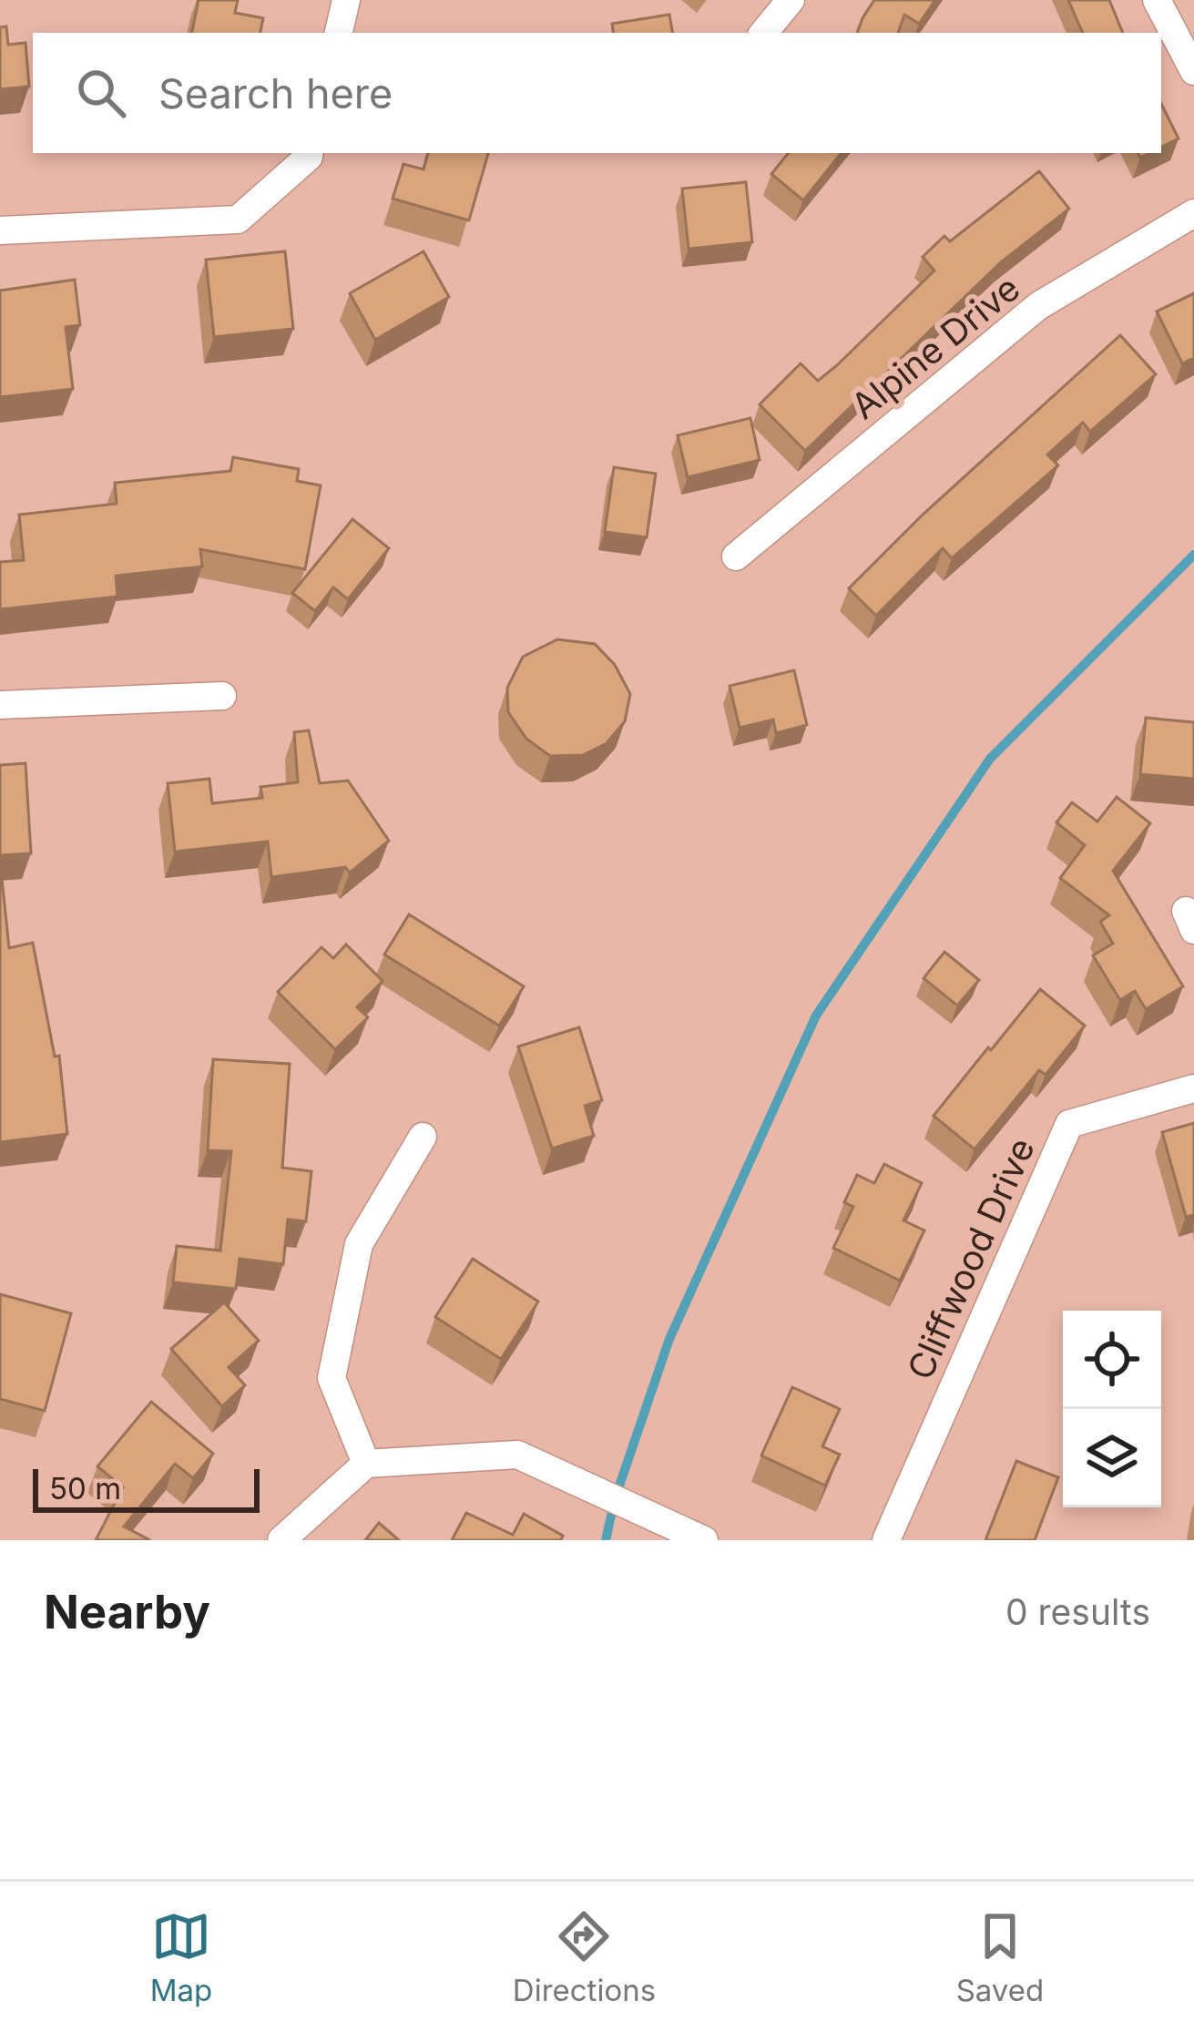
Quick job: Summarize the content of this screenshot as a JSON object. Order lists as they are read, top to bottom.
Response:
{
  "streets": {
    "street": ["Alpine Drive", "Cliffwood Drive"]
  },
  "scale_bar": "50 m",
  "page": {
    "search": "Search here",
    "scale": "50 m",
    "heading": ["Nearby", "0 results"],
    "nav": ["Map", "Directions", "Saved"]
  }
}
